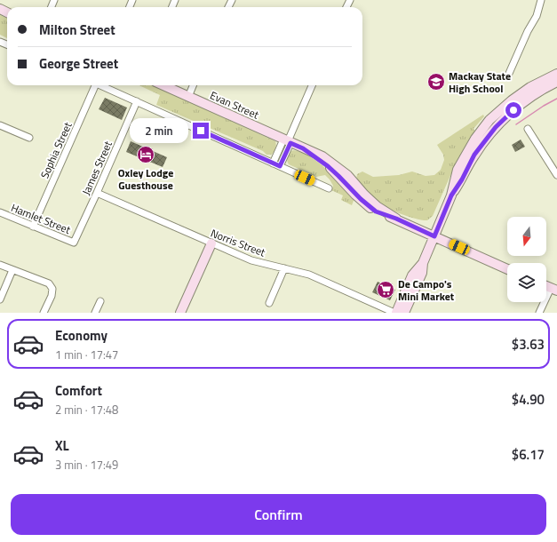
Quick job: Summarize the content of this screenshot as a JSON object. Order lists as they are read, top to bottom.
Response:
{
  "streets": {
    "street": [
      "Evan Street",
      "Sophia Street",
      "James Street",
      "Hamlet Street",
      "Norris Street"
    ]
  },
  "crossings": [
    ["Sophia Street", "Hamlet Street"],
    ["James Street", "Hamlet Street"],
    ["James Street", "Norris Street"]
  ],
  "places": {
    "school or university": ["Mackay State High School"],
    "hotel": ["Oxley Lodge Guesthouse"],
    "supermarket": ["De Campo's Mini Market"]
  },
  "north": "bottom",
  "page": {
    "banner": ["Milton Street", "George Street"],
    "bubble": "2 min",
    "list": [
      {
        "name": "Economy",
        "note": "1 min · 17:47",
        "value": "$3.63"
      },
      {
        "name": "Comfort",
        "note": "2 min · 17:48",
        "value": "$4.90"
      },
      {
        "name": "XL",
        "note": "3 min · 17:49",
        "value": "$6.17"
      }
    ],
    "buttons": "Confirm"
  }
}
